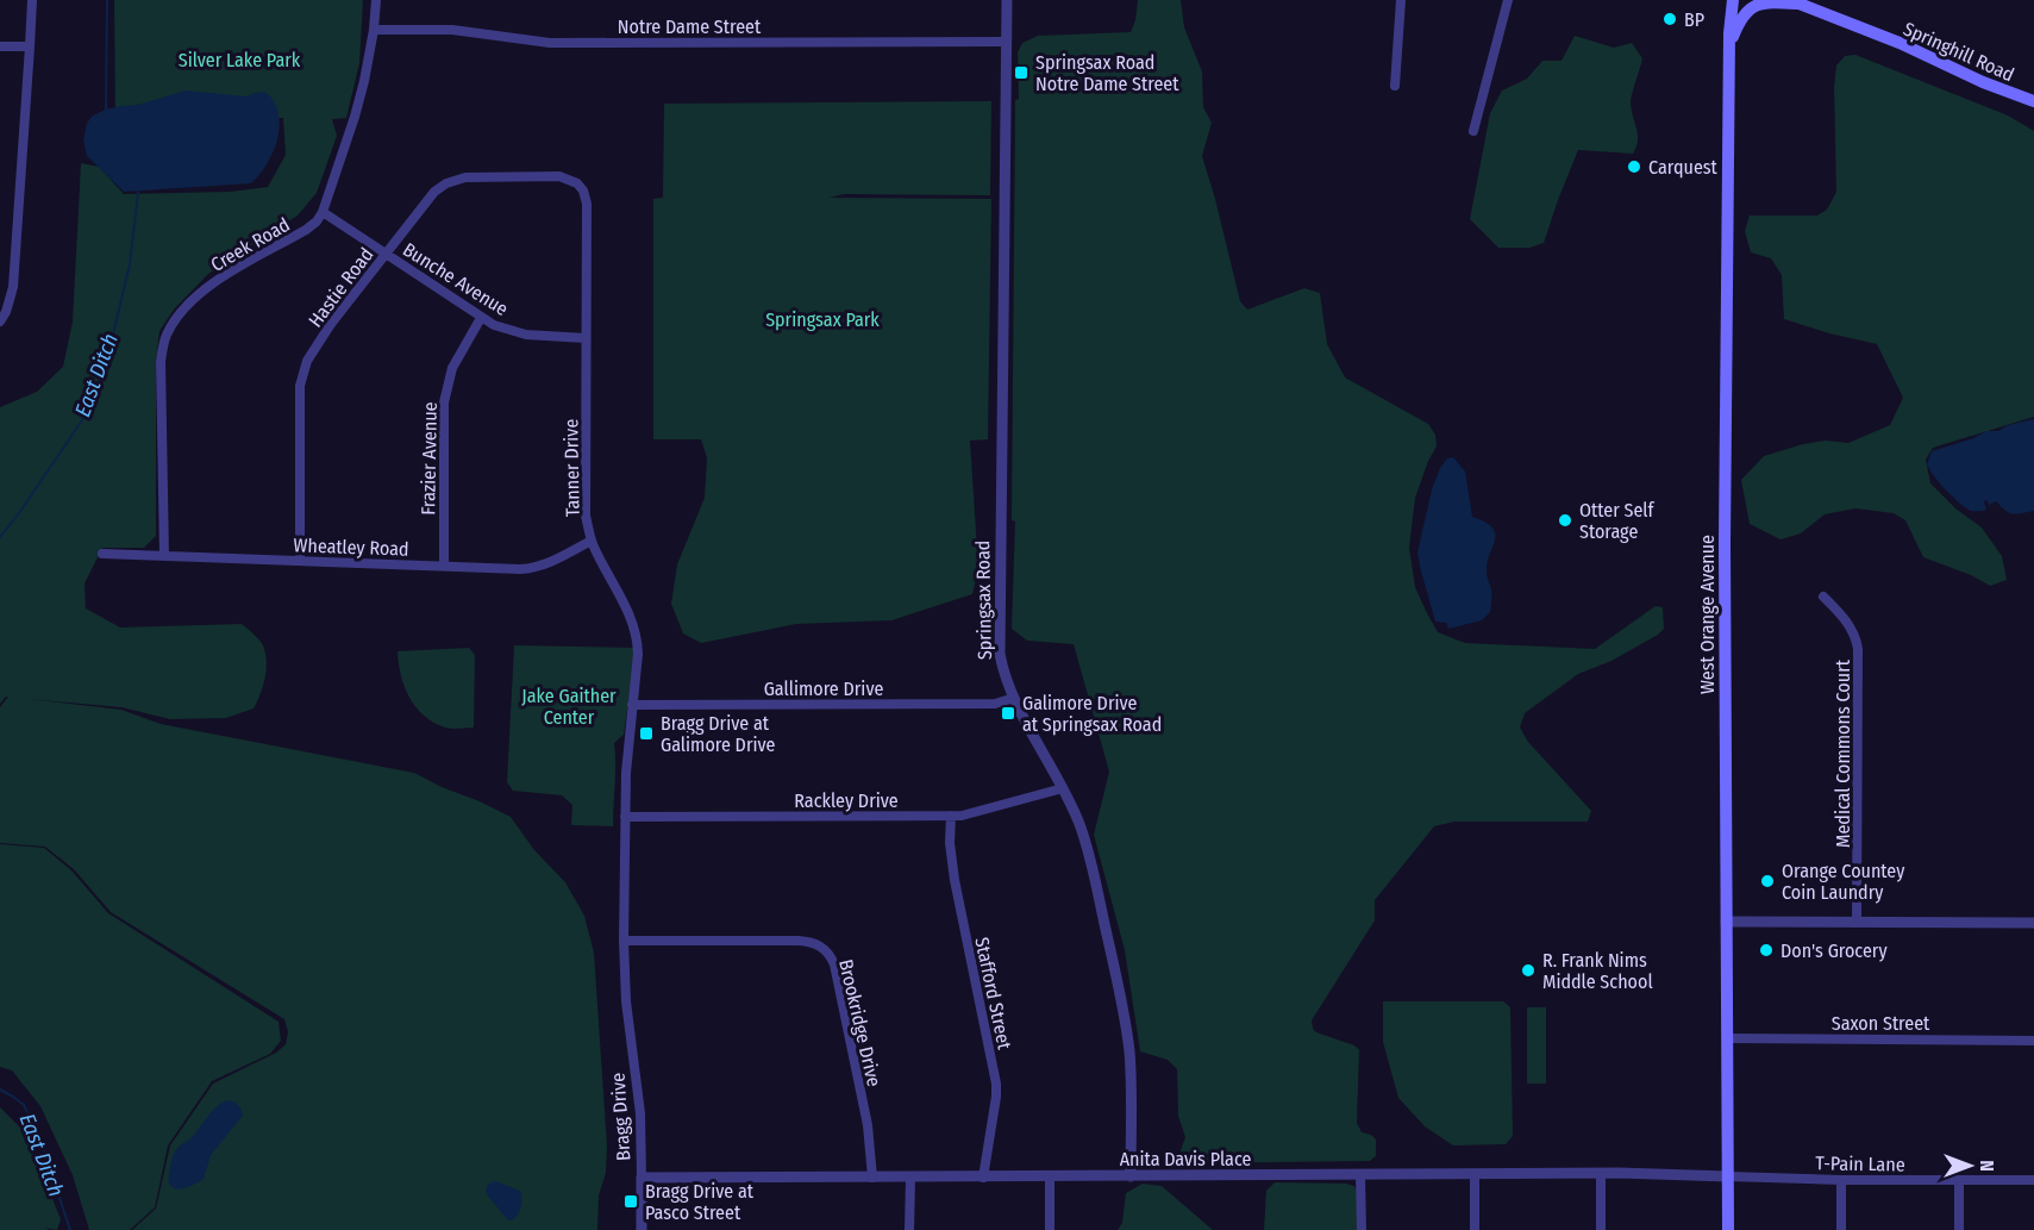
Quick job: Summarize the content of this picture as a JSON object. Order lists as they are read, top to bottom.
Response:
{
  "streets": {
    "main road": ["Springhill Road", "West Orange Avenue"],
    "street": [
      "Notre Dame Street",
      "Creek Road",
      "Bunche Avenue",
      "Hastie Road",
      "Frazier Avenue",
      "Tanner Drive",
      "Wheatley Road",
      "Springsax Road",
      "Gallimore Drive",
      "Medical Commons Court",
      "Rackley Drive",
      "Stafford Street",
      "Brookridge Drive",
      "Saxon Street",
      "Bragg Drive",
      "Anita Davis Place",
      "T-Pain Lane"
    ]
  },
  "crossings": [
    ["Notre Dame Street", "Creek Road"],
    ["Notre Dame Street", "Springsax Road"],
    ["Creek Road", "Bunche Avenue"],
    ["Creek Road", "Wheatley Road"],
    ["Bunche Avenue", "Hastie Road"],
    ["Bunche Avenue", "Frazier Avenue"],
    ["Bunche Avenue", "Tanner Drive"],
    ["Hastie Road", "Tanner Drive"],
    ["Hastie Road", "Wheatley Road"],
    ["Frazier Avenue", "Wheatley Road"],
    ["Tanner Drive", "Wheatley Road"],
    ["Tanner Drive", "Gallimore Drive"],
    ["Tanner Drive", "Rackley Drive"],
    ["Tanner Drive", "Brookridge Drive"],
    ["Tanner Drive", "Bragg Drive"],
    ["Springsax Road", "Gallimore Drive"],
    ["Springsax Road", "Rackley Drive"],
    ["Springsax Road", "Anita Davis Place"],
    ["West Orange Avenue", "Saxon Street"],
    ["West Orange Avenue", "Anita Davis Place"],
    ["West Orange Avenue", "T-Pain Lane"],
    ["Rackley Drive", "Stafford Street"],
    ["Stafford Street", "Anita Davis Place"],
    ["Brookridge Drive", "Anita Davis Place"],
    ["Bragg Drive", "Anita Davis Place"],
    ["Anita Davis Place", "T-Pain Lane"]
  ],
  "water": ["East Ditch"],
  "parks": ["Silver Lake Park", "Springsax Park", "Jake Gaither Center"],
  "places": {
    "other": [
      "BP",
      "Carquest",
      "Otter Self Storage",
      "Orange Countey Coin Laundry",
      "Don's Grocery",
      "R. Frank Nims Middle School"
    ],
    "transit": [
      "Springsax Road Notre Dame Street",
      "Galimore Drive at Springsax Road",
      "Bragg Drive at Galimore Drive",
      "Bragg Drive at Pasco Street"
    ]
  },
  "north": "right"
}
